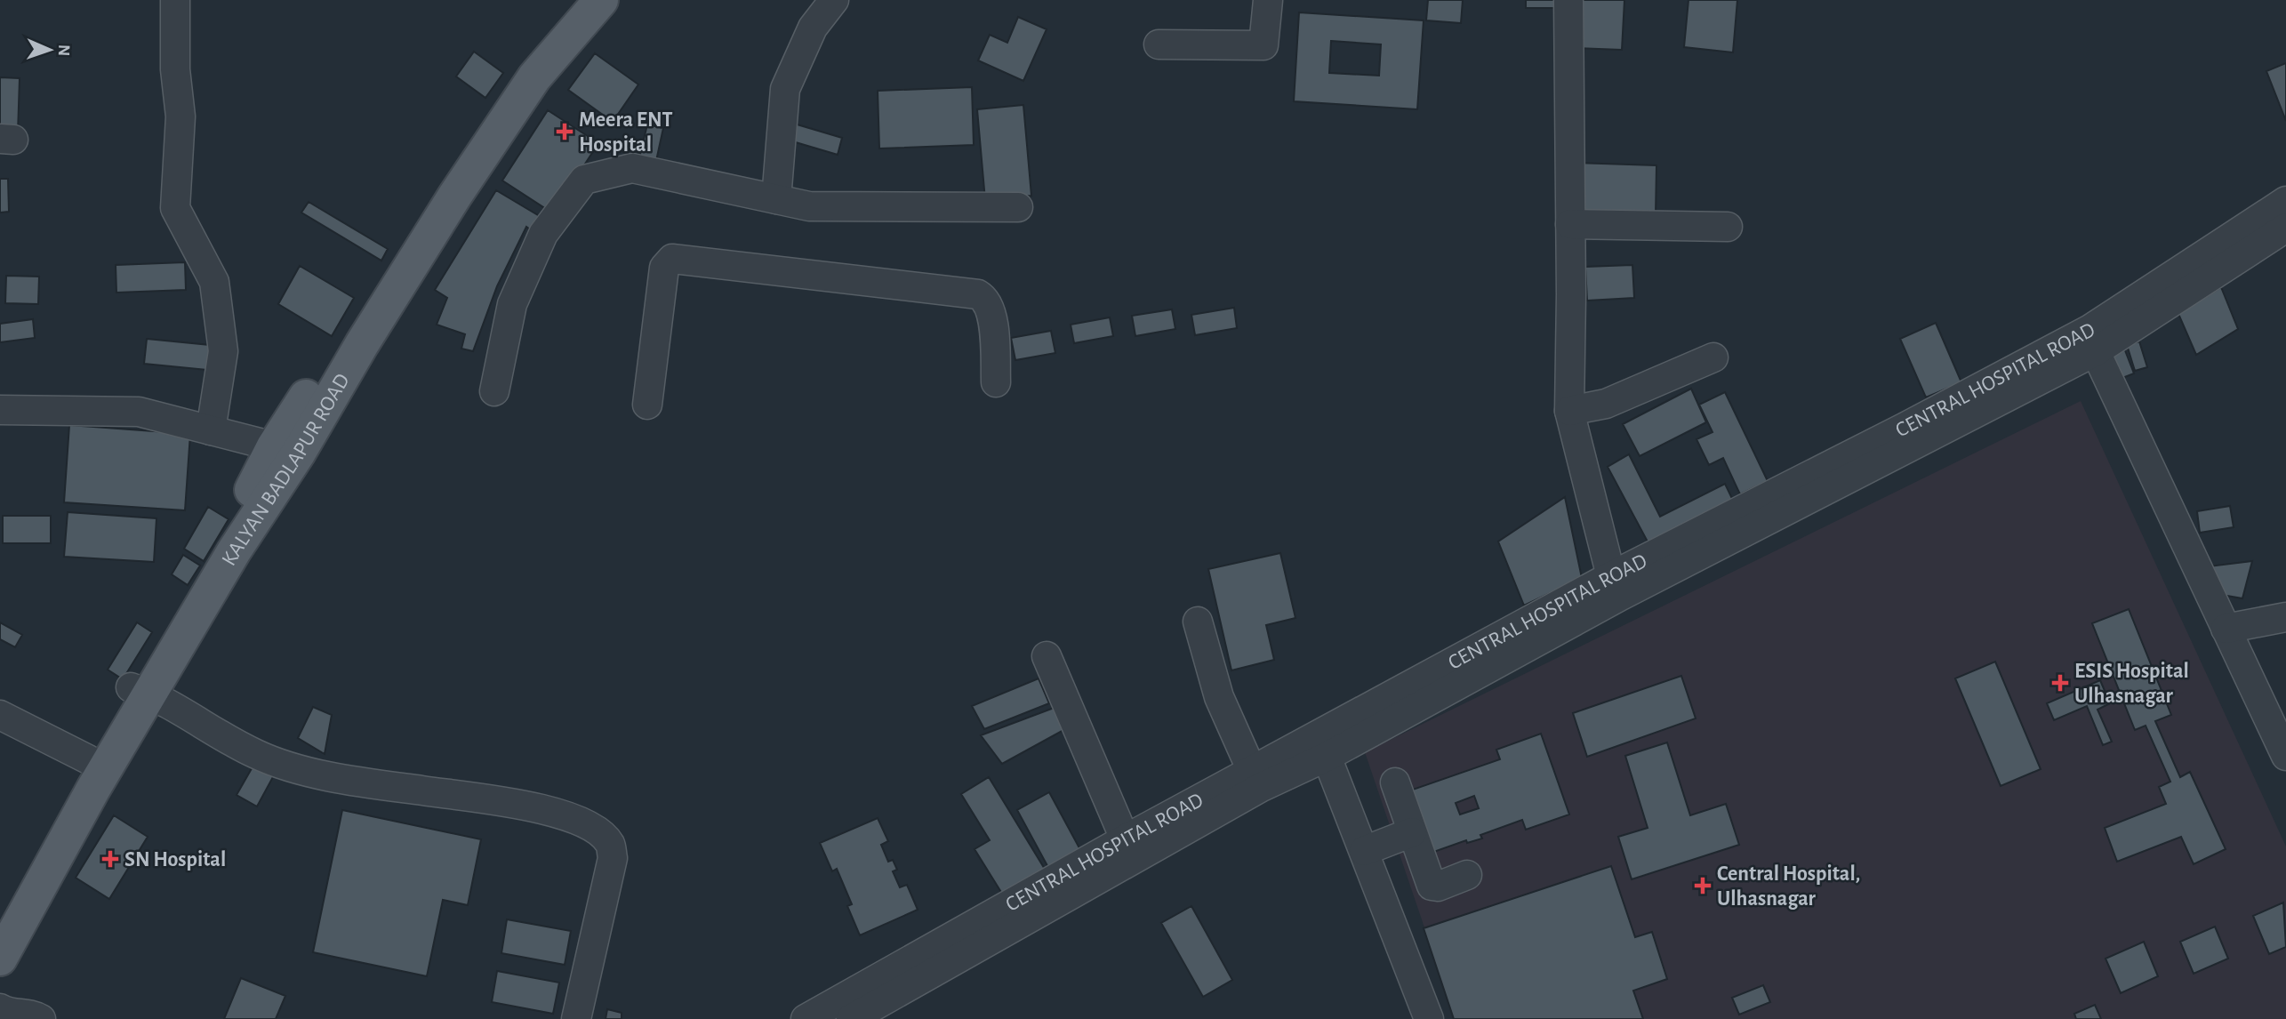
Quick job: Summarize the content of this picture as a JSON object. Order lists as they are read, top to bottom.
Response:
{
  "streets": {
    "main road": ["KALYAN BADLAPUR ROAD"],
    "street": ["CENTRAL HOSPITAL ROAD"]
  },
  "places": {
    "health": [
      "Meera ENT Hospital",
      "ESIS Hospital Ulhasnagar",
      "SN Hospital",
      "Central Hospital, Ulhasnagar"
    ]
  },
  "north": "right"
}
